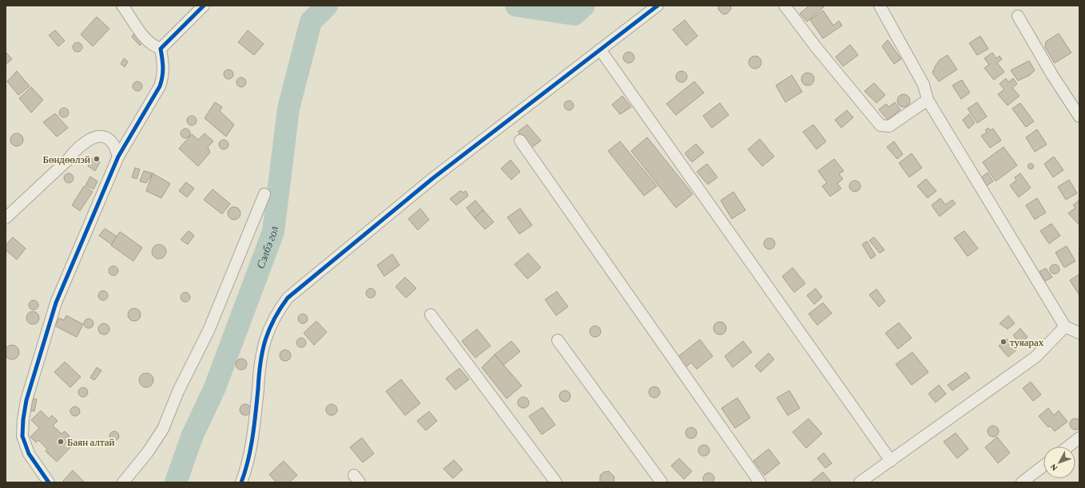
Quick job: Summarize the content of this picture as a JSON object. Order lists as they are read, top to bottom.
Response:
{
  "water": ["Сэлбэ гол"],
  "places": ["Бөндөөлэй", "туяарах", "Баян алтай"],
  "north": "bottom left"
}
